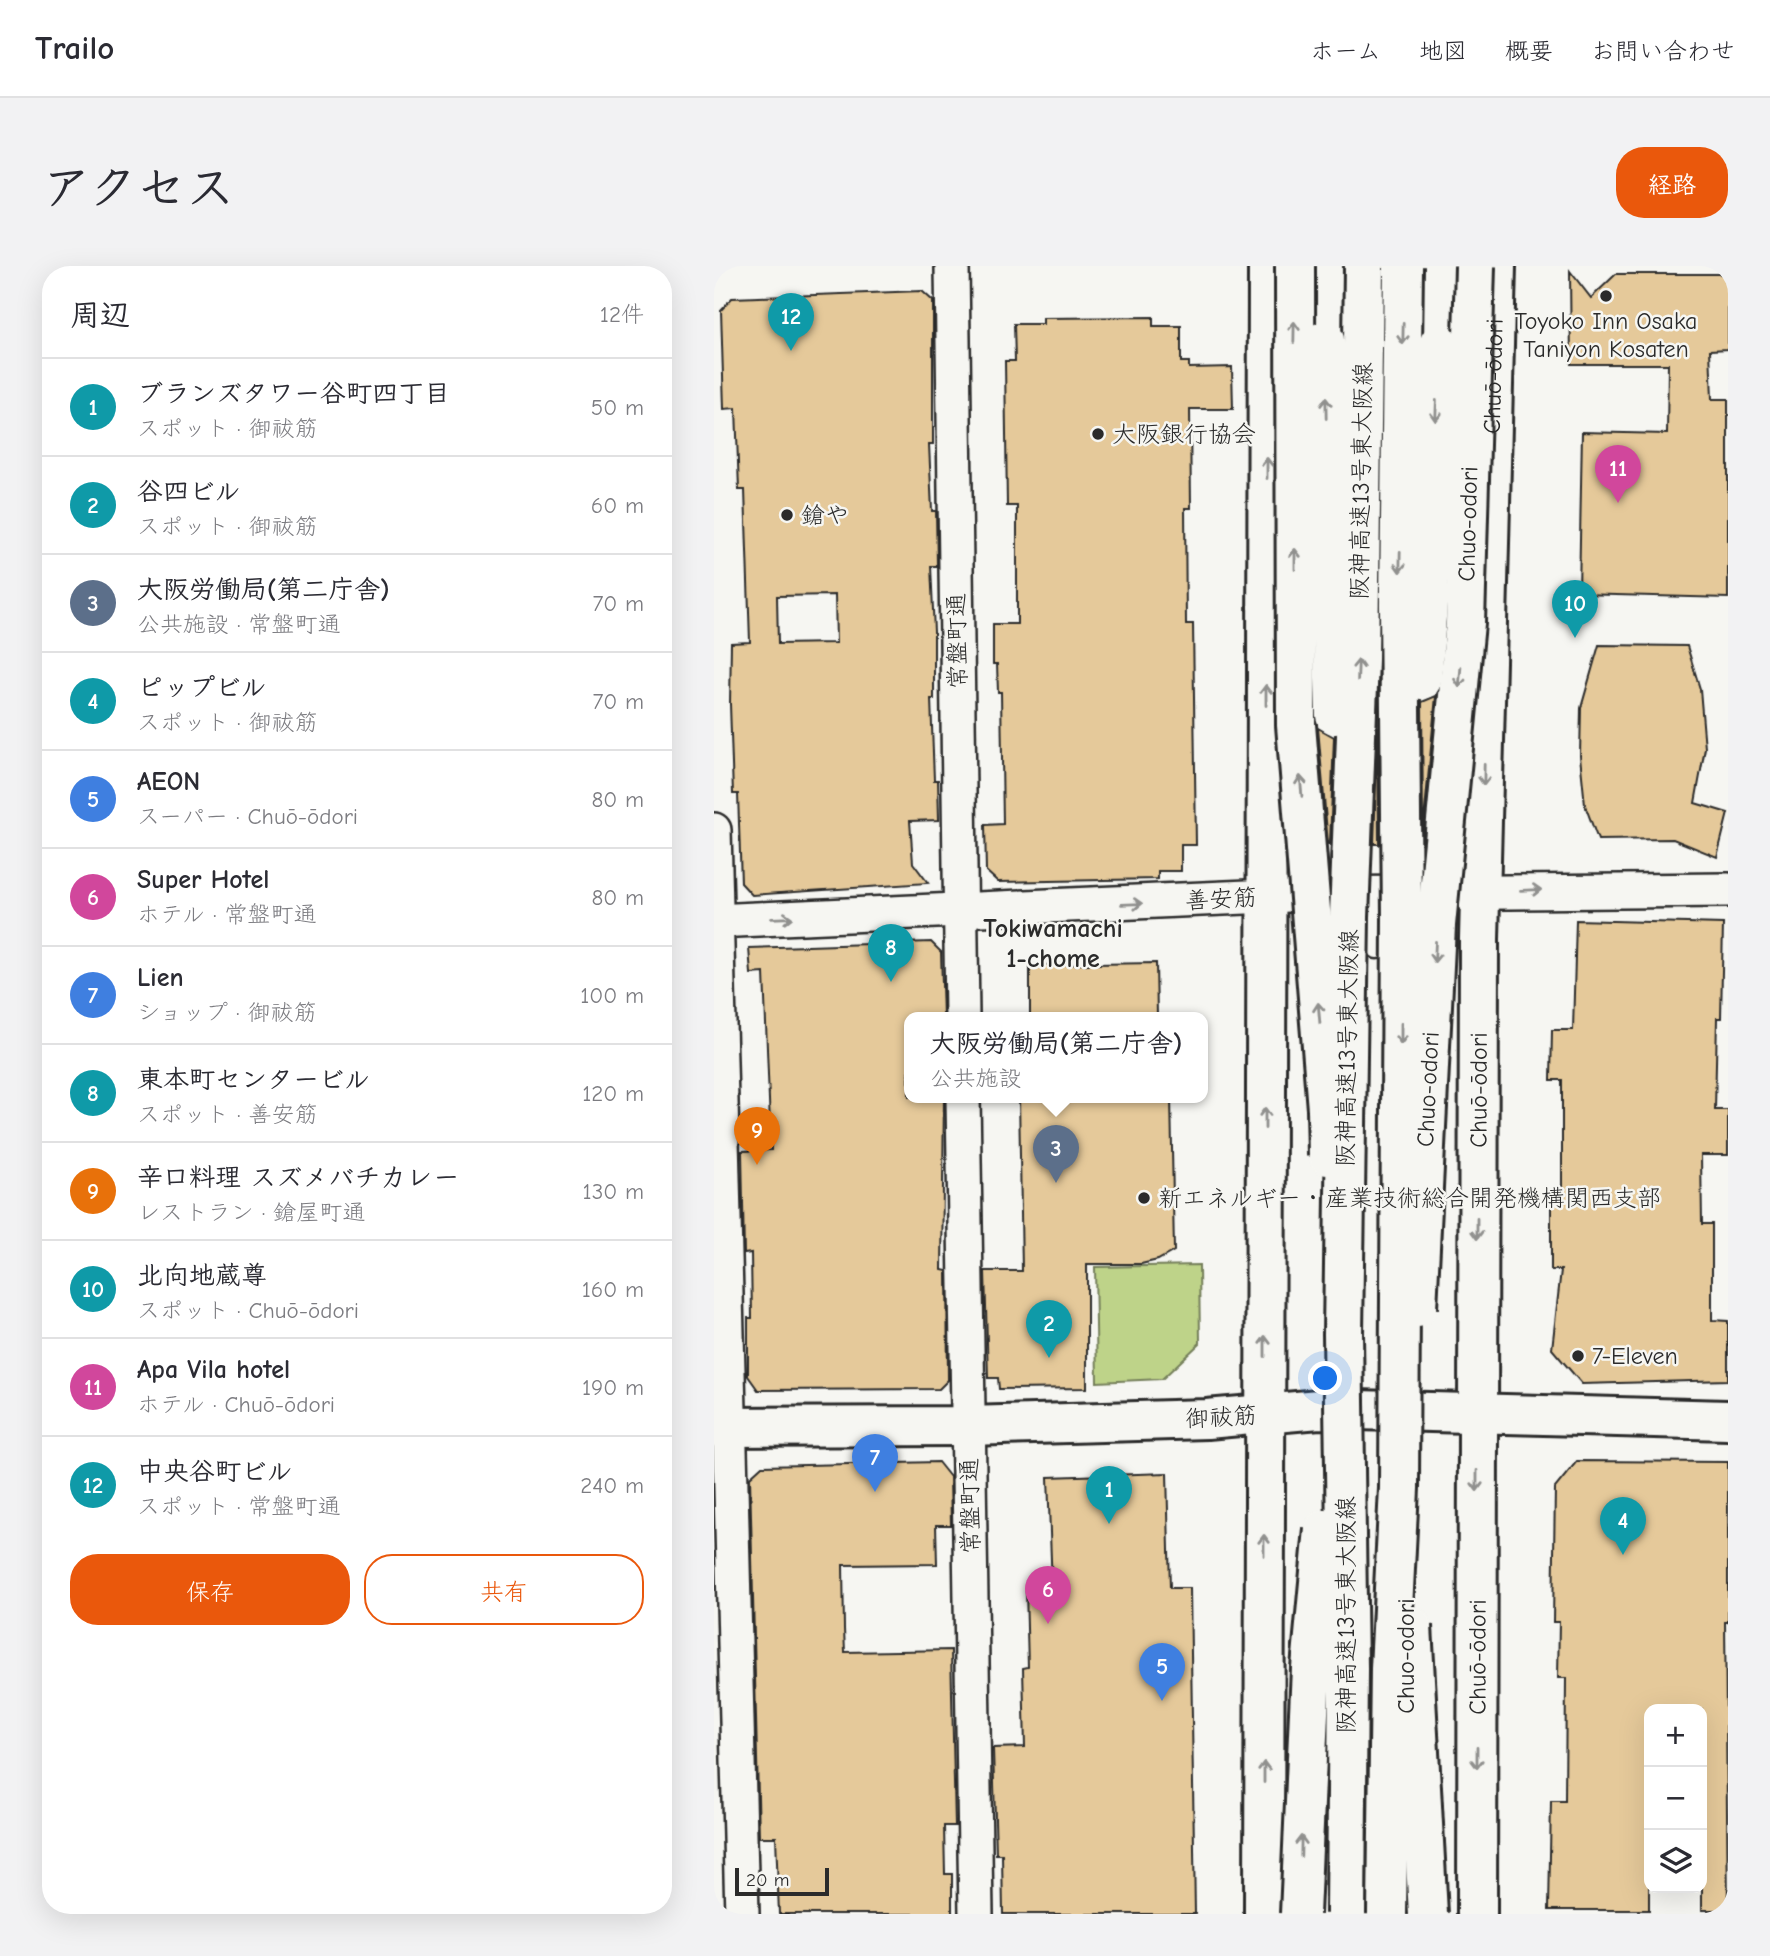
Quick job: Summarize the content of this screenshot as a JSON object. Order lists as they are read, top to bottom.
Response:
{
  "streets": {
    "main road": [
      "Chuō-ōdori",
      "阪神高速13号東大阪線",
      "Chuo-odori",
      "御祓筋"
    ],
    "street": ["常盤町通", "善安筋"]
  },
  "crossings": [
    ["Chuō-ōdori", "善安筋"],
    ["Chuō-ōdori", "御祓筋"],
    ["阪神高速13号東大阪線", "善安筋"],
    ["常盤町通", "善安筋"],
    ["常盤町通", "御祓筋"]
  ],
  "one_way": ["善安筋"],
  "districts": ["Tokiwamachi 1-chome"],
  "places": [
    "Toyoko Inn Osaka Taniyon Kosaten",
    "大阪銀行協会",
    "鎗や",
    "新エネルギー・産業技術総合開発機構関西支部",
    "7-Eleven"
  ],
  "scale_bar": "20 m",
  "page": {
    "header": "Trailo",
    "nav": [
      "ホーム",
      "地図",
      "概要",
      "お問い合わせ"
    ],
    "title": "アクセス",
    "buttons": [
      "経路",
      ["保存", "共有"]
    ],
    "heading": ["周辺", "12件"],
    "pins": [
      "12",
      "11",
      "10",
      "8",
      "9",
      "3",
      "2",
      "7",
      "1",
      "4",
      "6",
      "5"
    ],
    "list": [
      {
        "mark": "1",
        "name": "ブランズタワー谷町四丁目",
        "note": "スポット · 御祓筋",
        "value": "50 m"
      },
      {
        "mark": "2",
        "name": "谷四ビル",
        "note": "スポット · 御祓筋",
        "value": "60 m"
      },
      {
        "mark": "3",
        "name": "大阪労働局(第二庁舎)",
        "note": "公共施設 · 常盤町通",
        "value": "70 m"
      },
      {
        "mark": "4",
        "name": "ピップビル",
        "note": "スポット · 御祓筋",
        "value": "70 m"
      },
      {
        "mark": "5",
        "name": "AEON",
        "note": "スーパー · Chuō-ōdori",
        "value": "80 m"
      },
      {
        "mark": "6",
        "name": "Super Hotel",
        "note": "ホテル · 常盤町通",
        "value": "80 m"
      },
      {
        "mark": "7",
        "name": "Lien",
        "note": "ショップ · 御祓筋",
        "value": "100 m"
      },
      {
        "mark": "8",
        "name": "東本町センタービル",
        "note": "スポット · 善安筋",
        "value": "120 m"
      },
      {
        "mark": "9",
        "name": "辛口料理 スズメバチカレー",
        "note": "レストラン · 鎗屋町通",
        "value": "130 m"
      },
      {
        "mark": "10",
        "name": "北向地蔵尊",
        "note": "スポット · Chuō-ōdori",
        "value": "160 m"
      },
      {
        "mark": "11",
        "name": "Apa Vila hotel",
        "note": "ホテル · Chuō-ōdori",
        "value": "190 m"
      },
      {
        "mark": "12",
        "name": "中央谷町ビル",
        "note": "スポット · 常盤町通",
        "value": "240 m"
      }
    ],
    "popup": ["大阪労働局(第二庁舎)", "公共施設"],
    "map_buttons": ["+", "−"],
    "scale": "20 m"
  }
}
